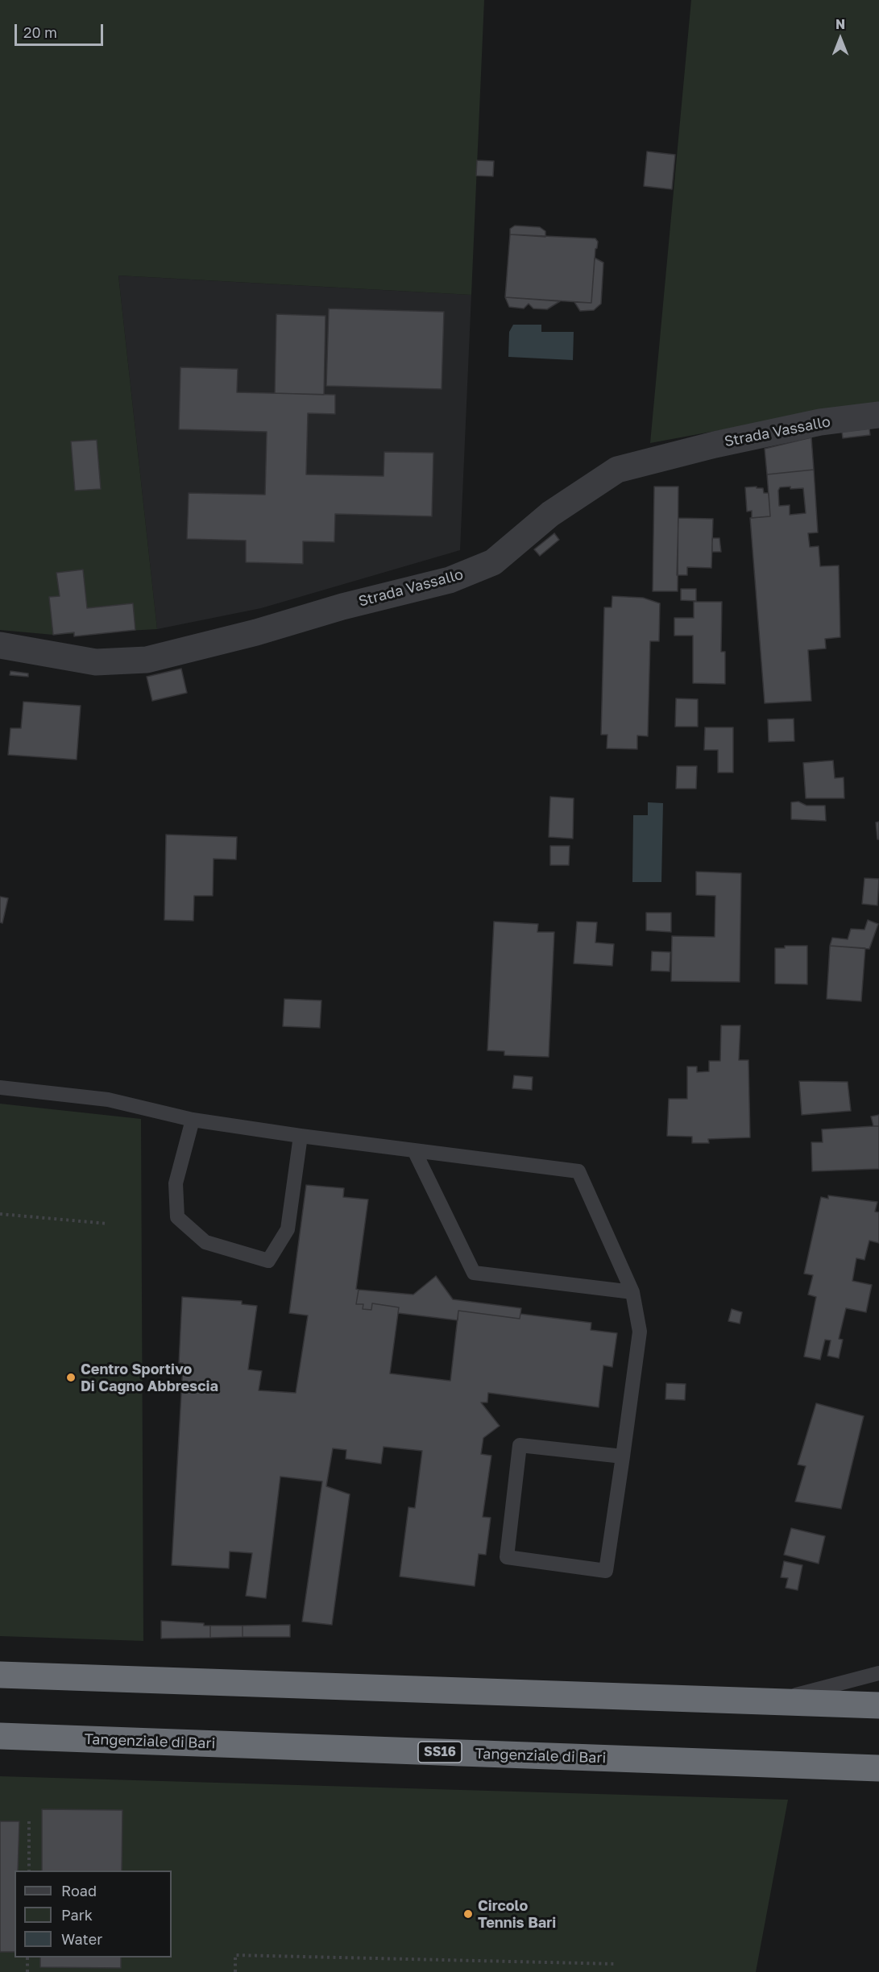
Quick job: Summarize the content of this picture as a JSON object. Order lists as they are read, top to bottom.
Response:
{
  "streets": {
    "highway": ["Tangenziale di Bari", "SS16"],
    "street": ["Strada Vassallo"]
  },
  "places": ["Centro Sportivo Di Cagno Abbrescia", "Circolo Tennis Bari"],
  "legend": ["Road", "Park", "Water"],
  "scale_bar": "20 m",
  "north": "top"
}
